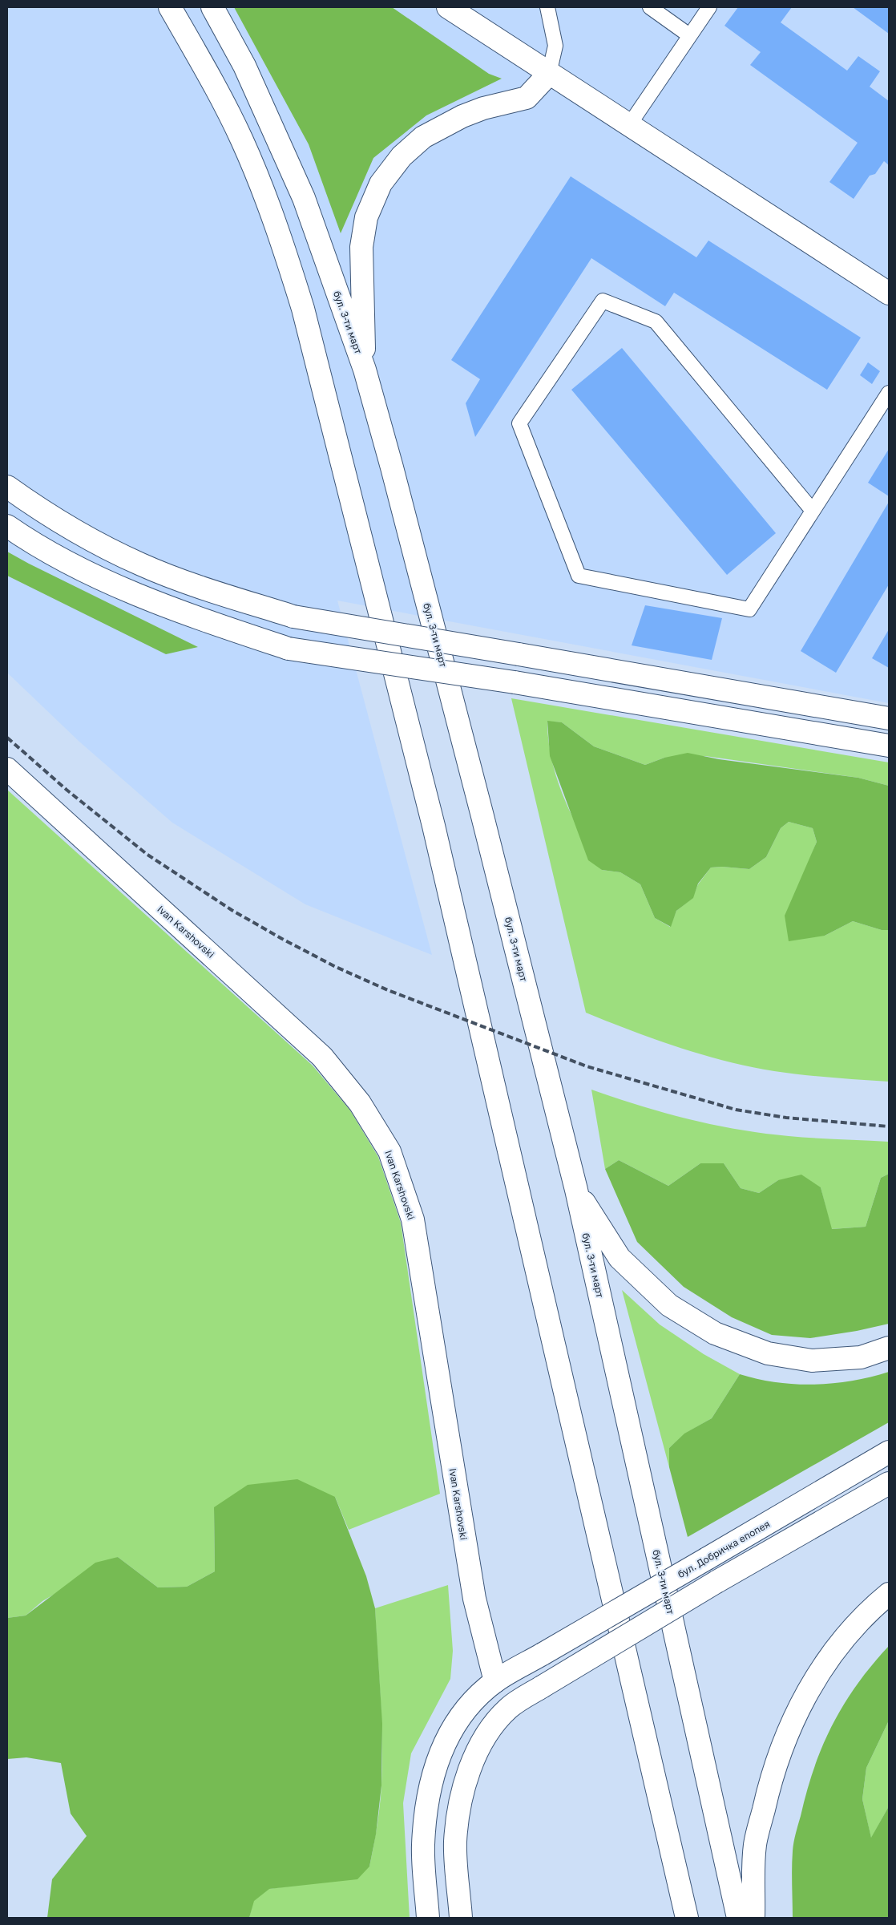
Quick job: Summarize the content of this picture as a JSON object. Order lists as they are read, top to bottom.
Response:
{
  "streets": {
    "main road": ["бул. 3-ти март", "Ivan Karshovski", "бул. Добричка епопея"]
  },
  "crossings": [
    ["Ivan Karshovski", "бул. Добричка епопея"]
  ]
}
